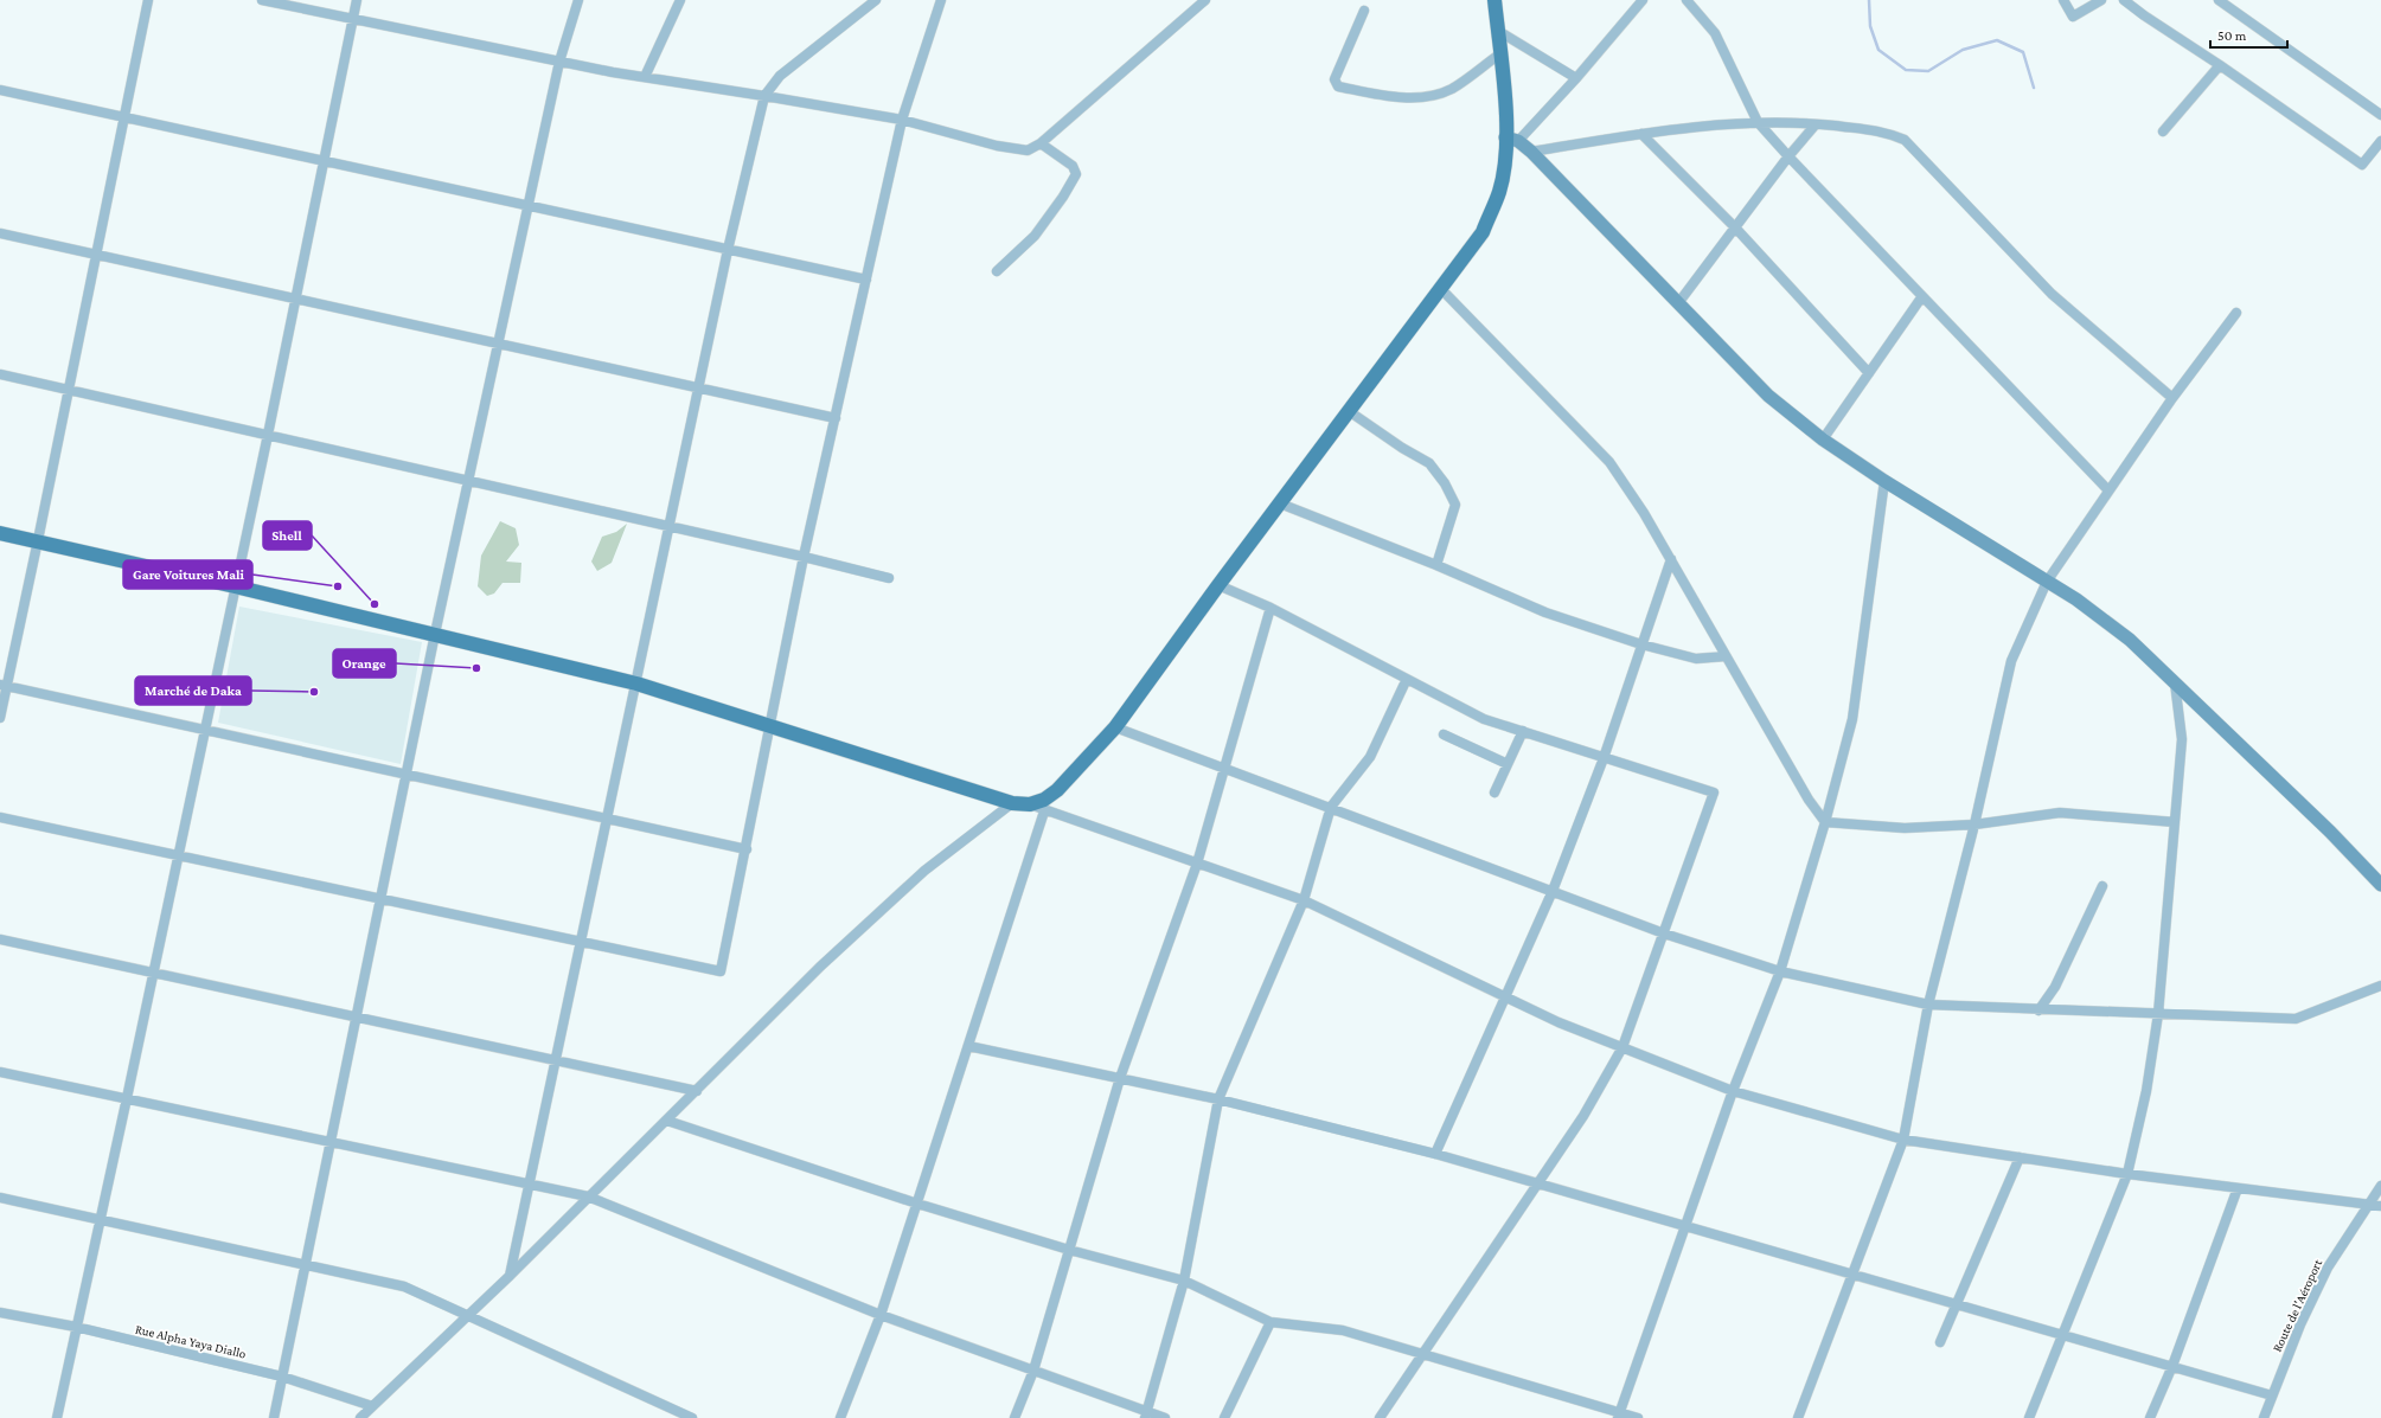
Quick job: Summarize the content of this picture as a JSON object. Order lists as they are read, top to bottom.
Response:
{
  "streets": {
    "street": ["Route de l'Aéroport", "Rue Alpha Yaya Diallo"]
  },
  "places": [
    "Gare Voitures Mali",
    "Shell",
    "Orange",
    "Marché de Daka"
  ],
  "scale_bar": "50 m"
}
